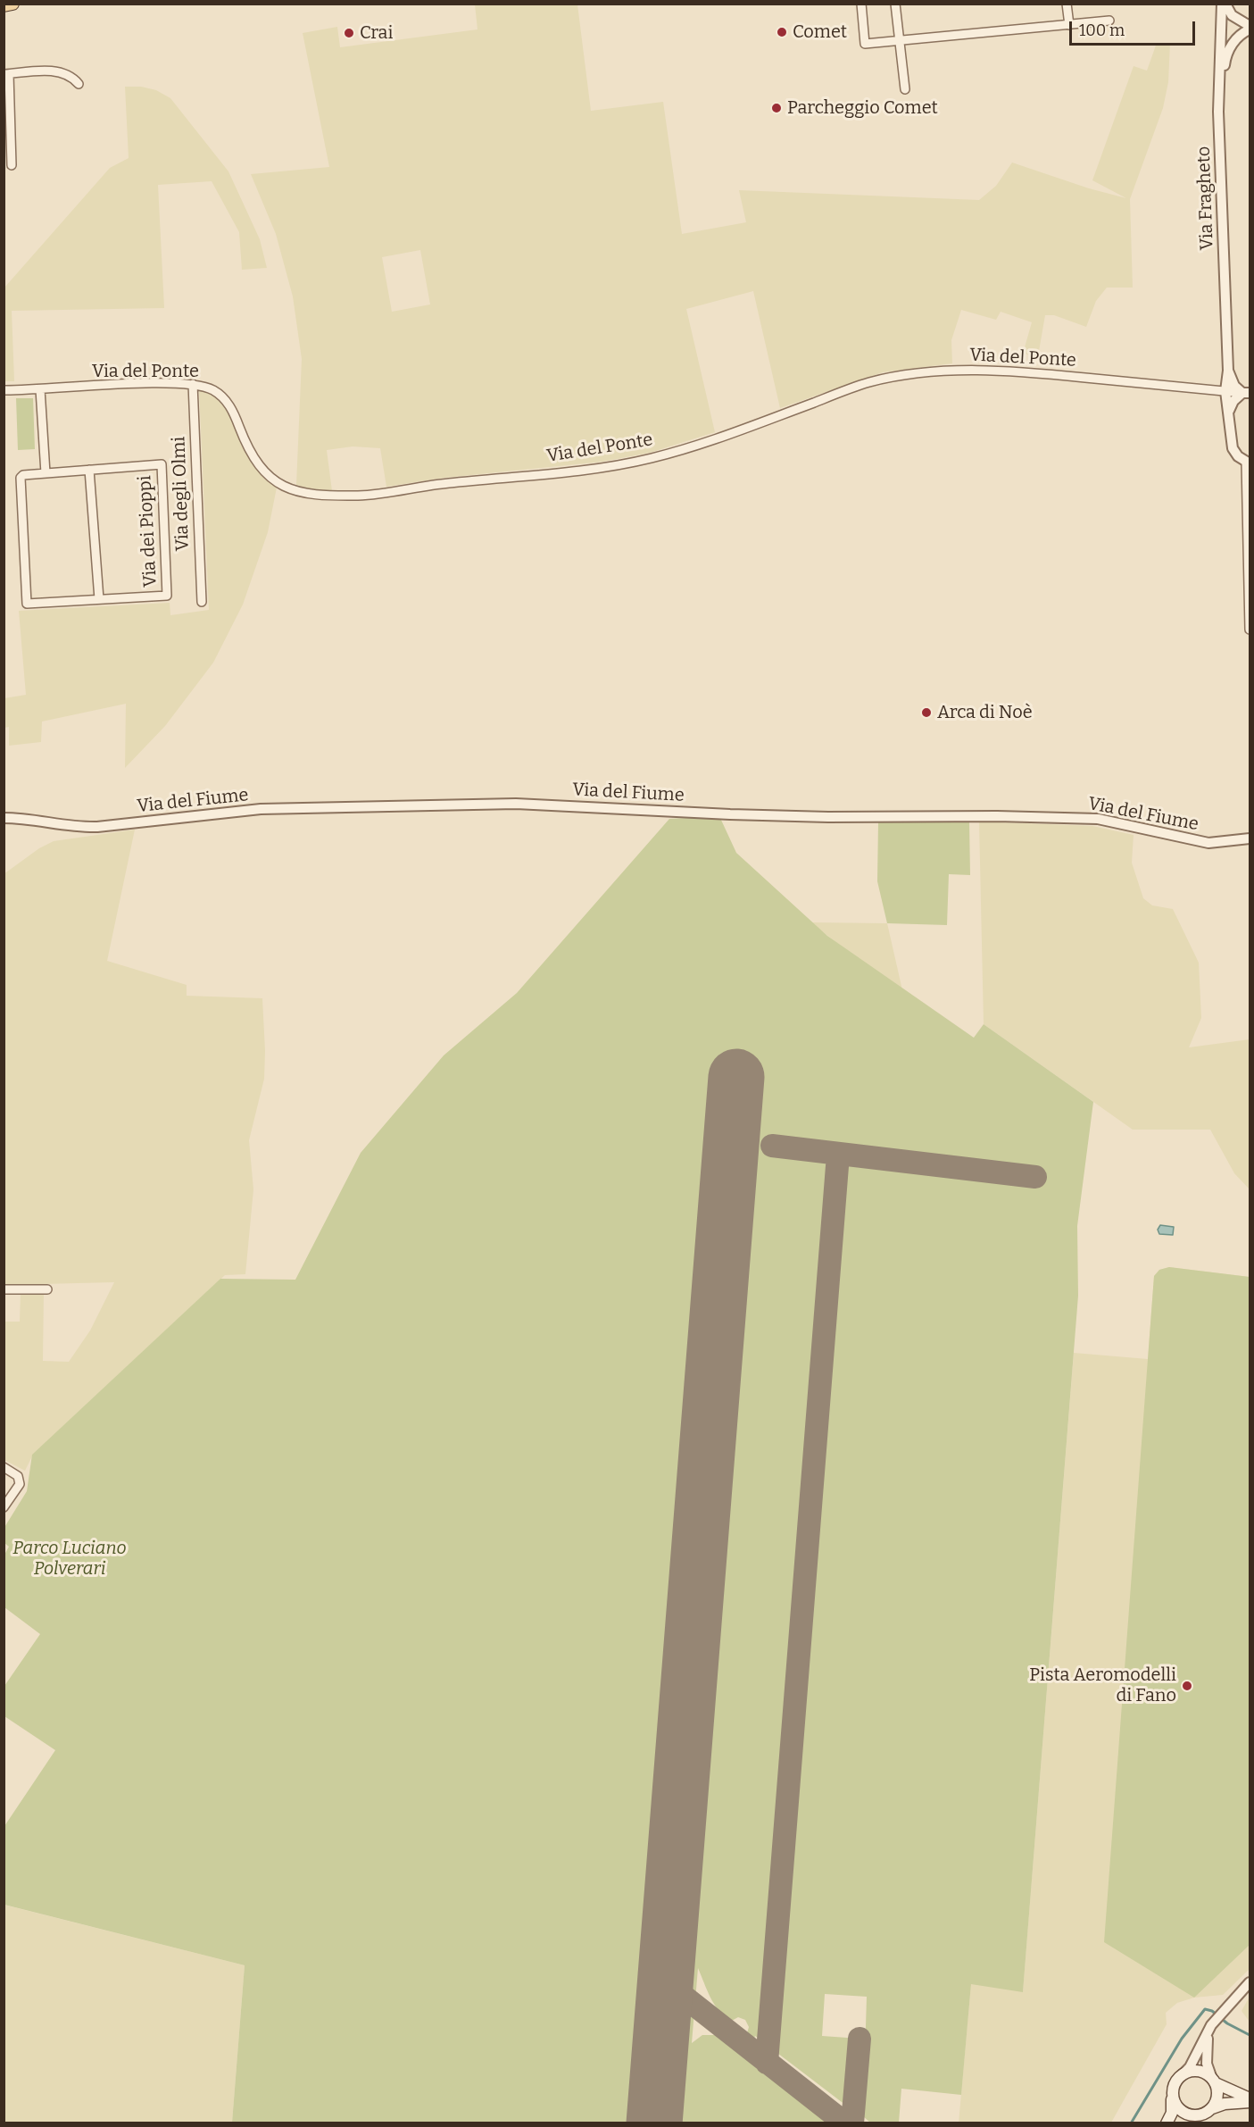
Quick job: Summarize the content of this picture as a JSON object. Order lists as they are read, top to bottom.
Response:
{
  "streets": {
    "street": [
      "Via Fragheto",
      "Via del Ponte",
      "Via degli Olmi",
      "Via dei Pioppi",
      "Via del Fiume"
    ]
  },
  "crossings": [
    ["Via Fragheto", "Via del Ponte"],
    ["Via del Ponte", "Via degli Olmi"]
  ],
  "parks": ["Parco Luciano Polverari"],
  "places": [
    "Comet",
    "Crai",
    "Parcheggio Comet",
    "Arca di Noè",
    "Pista Aeromodelli di Fano"
  ],
  "scale_bar": "100 m"
}
